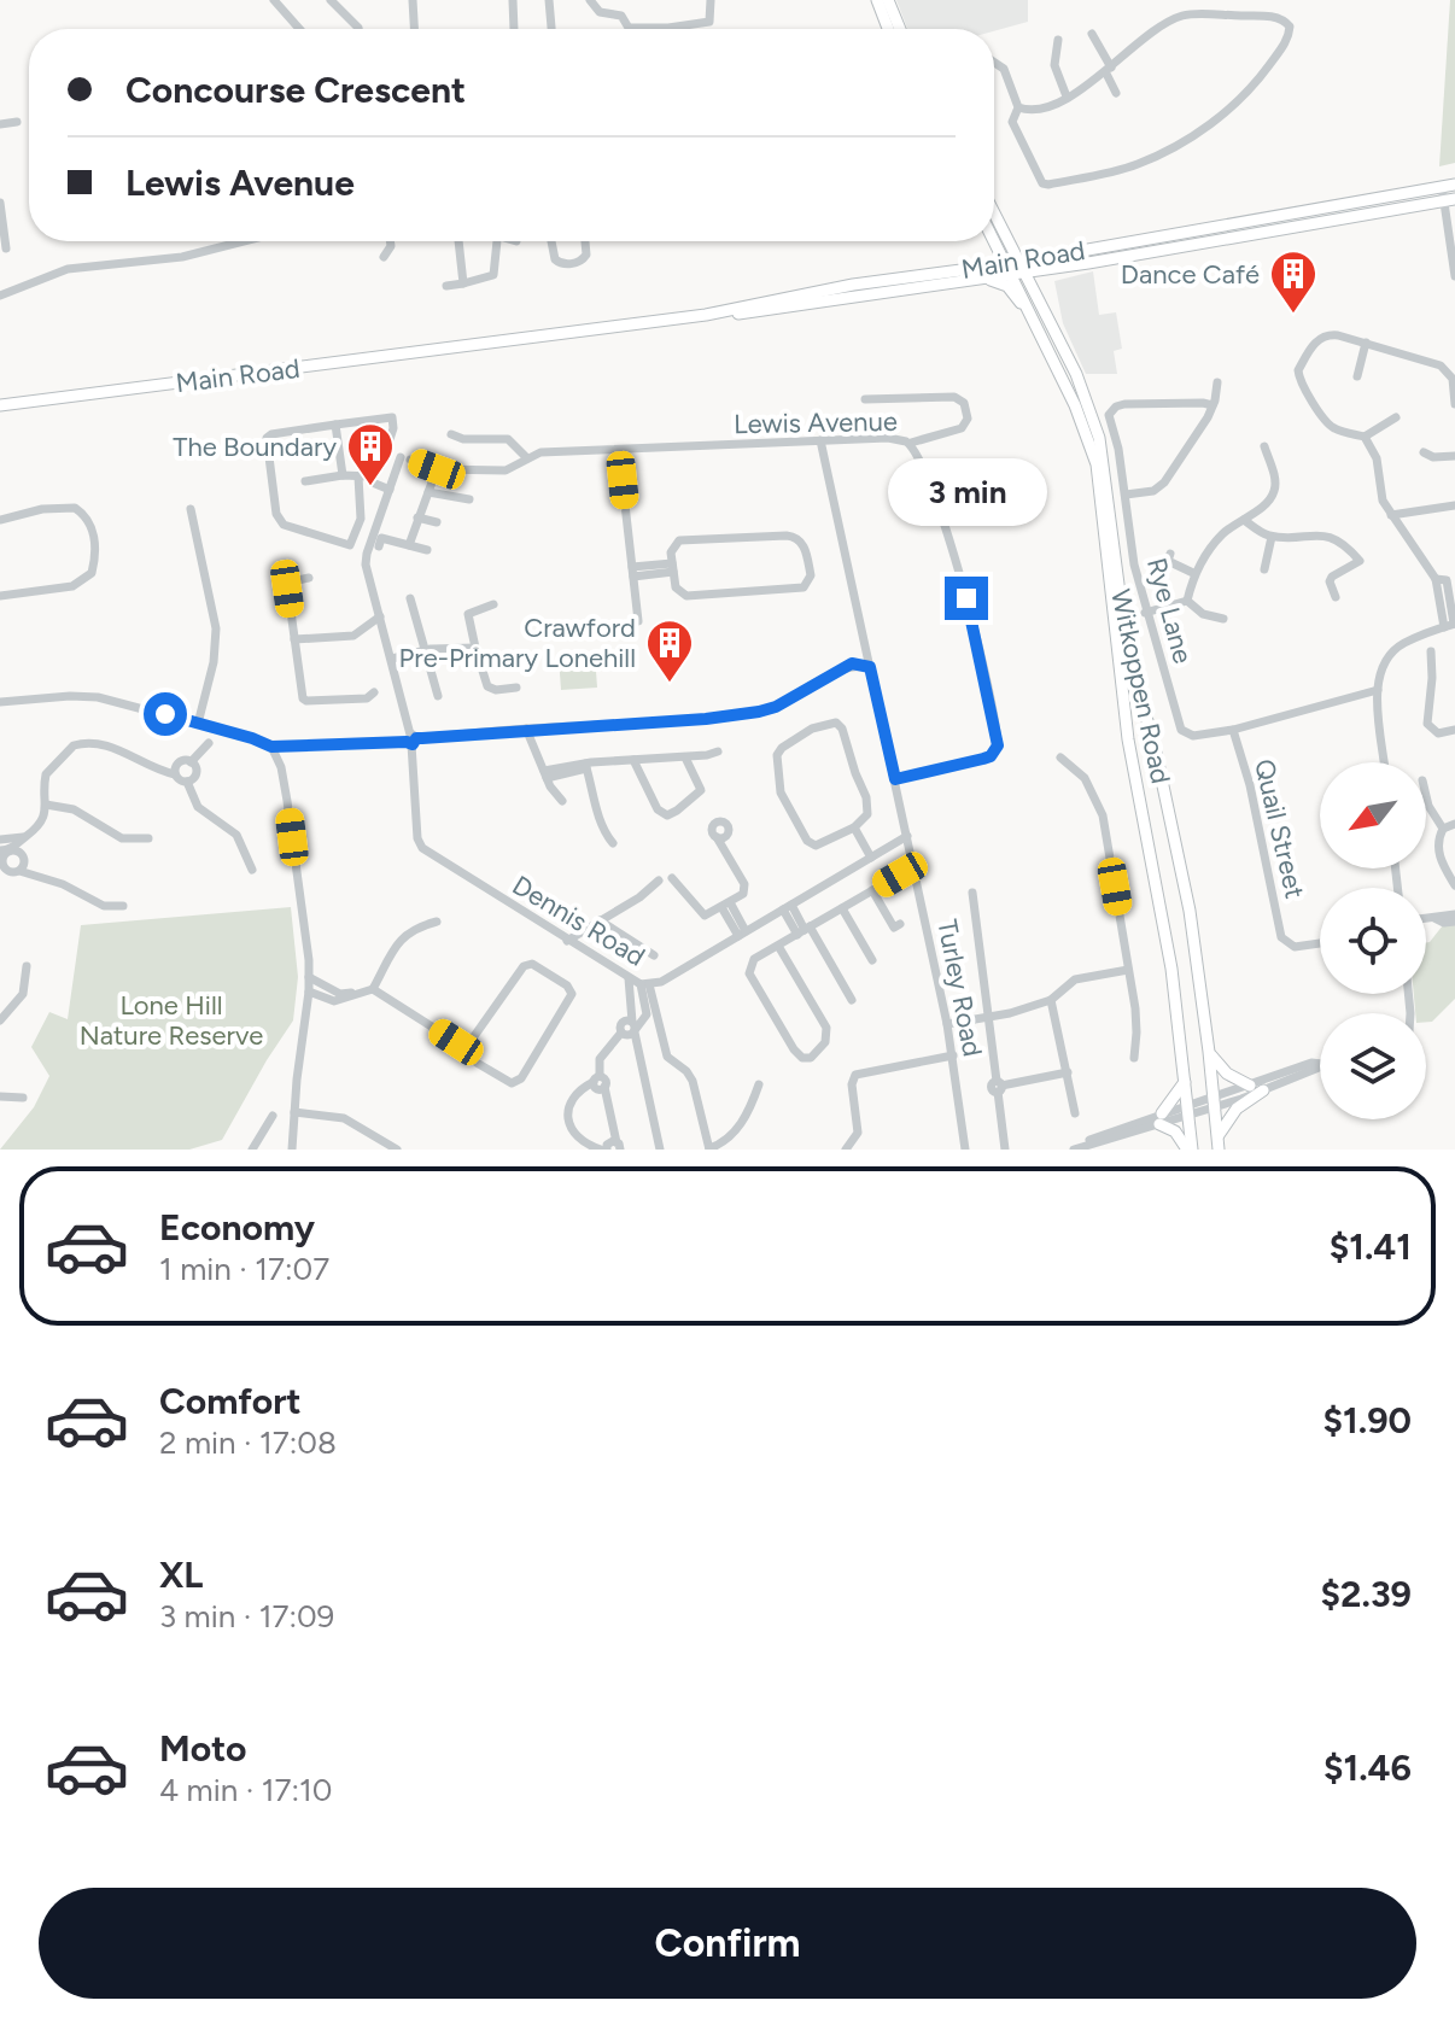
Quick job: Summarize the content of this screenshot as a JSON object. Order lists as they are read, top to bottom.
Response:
{
  "streets": {
    "main road": ["Main Road", "Witkoppen Road"],
    "street": [
      "Lewis Avenue",
      "Rye Lane",
      "Quail Street",
      "Dennis Road",
      "Turley Road"
    ]
  },
  "crossings": [
    ["Main Road", "Witkoppen Road"],
    ["Lewis Avenue", "Dennis Road"],
    ["Lewis Avenue", "Turley Road"],
    ["Rye Lane", "Quail Street"],
    ["Dennis Road", "Turley Road"]
  ],
  "parks": ["Lone Hill Nature Reserve"],
  "places": {
    "building": ["Dance Café", "The Boundary", "Crawford Pre-Primary Lonehill"]
  },
  "north": "bottom left",
  "page": {
    "banner": ["Concourse Crescent", "Lewis Avenue"],
    "bubble": "3 min",
    "list": [
      {
        "name": "Economy",
        "note": "1 min · 17:07",
        "value": "$1.41"
      },
      {
        "name": "Comfort",
        "note": "2 min · 17:08",
        "value": "$1.90"
      },
      {
        "name": "XL",
        "note": "3 min · 17:09",
        "value": "$2.39"
      },
      {
        "name": "Moto",
        "note": "4 min · 17:10",
        "value": "$1.46"
      }
    ],
    "buttons": "Confirm"
  }
}
